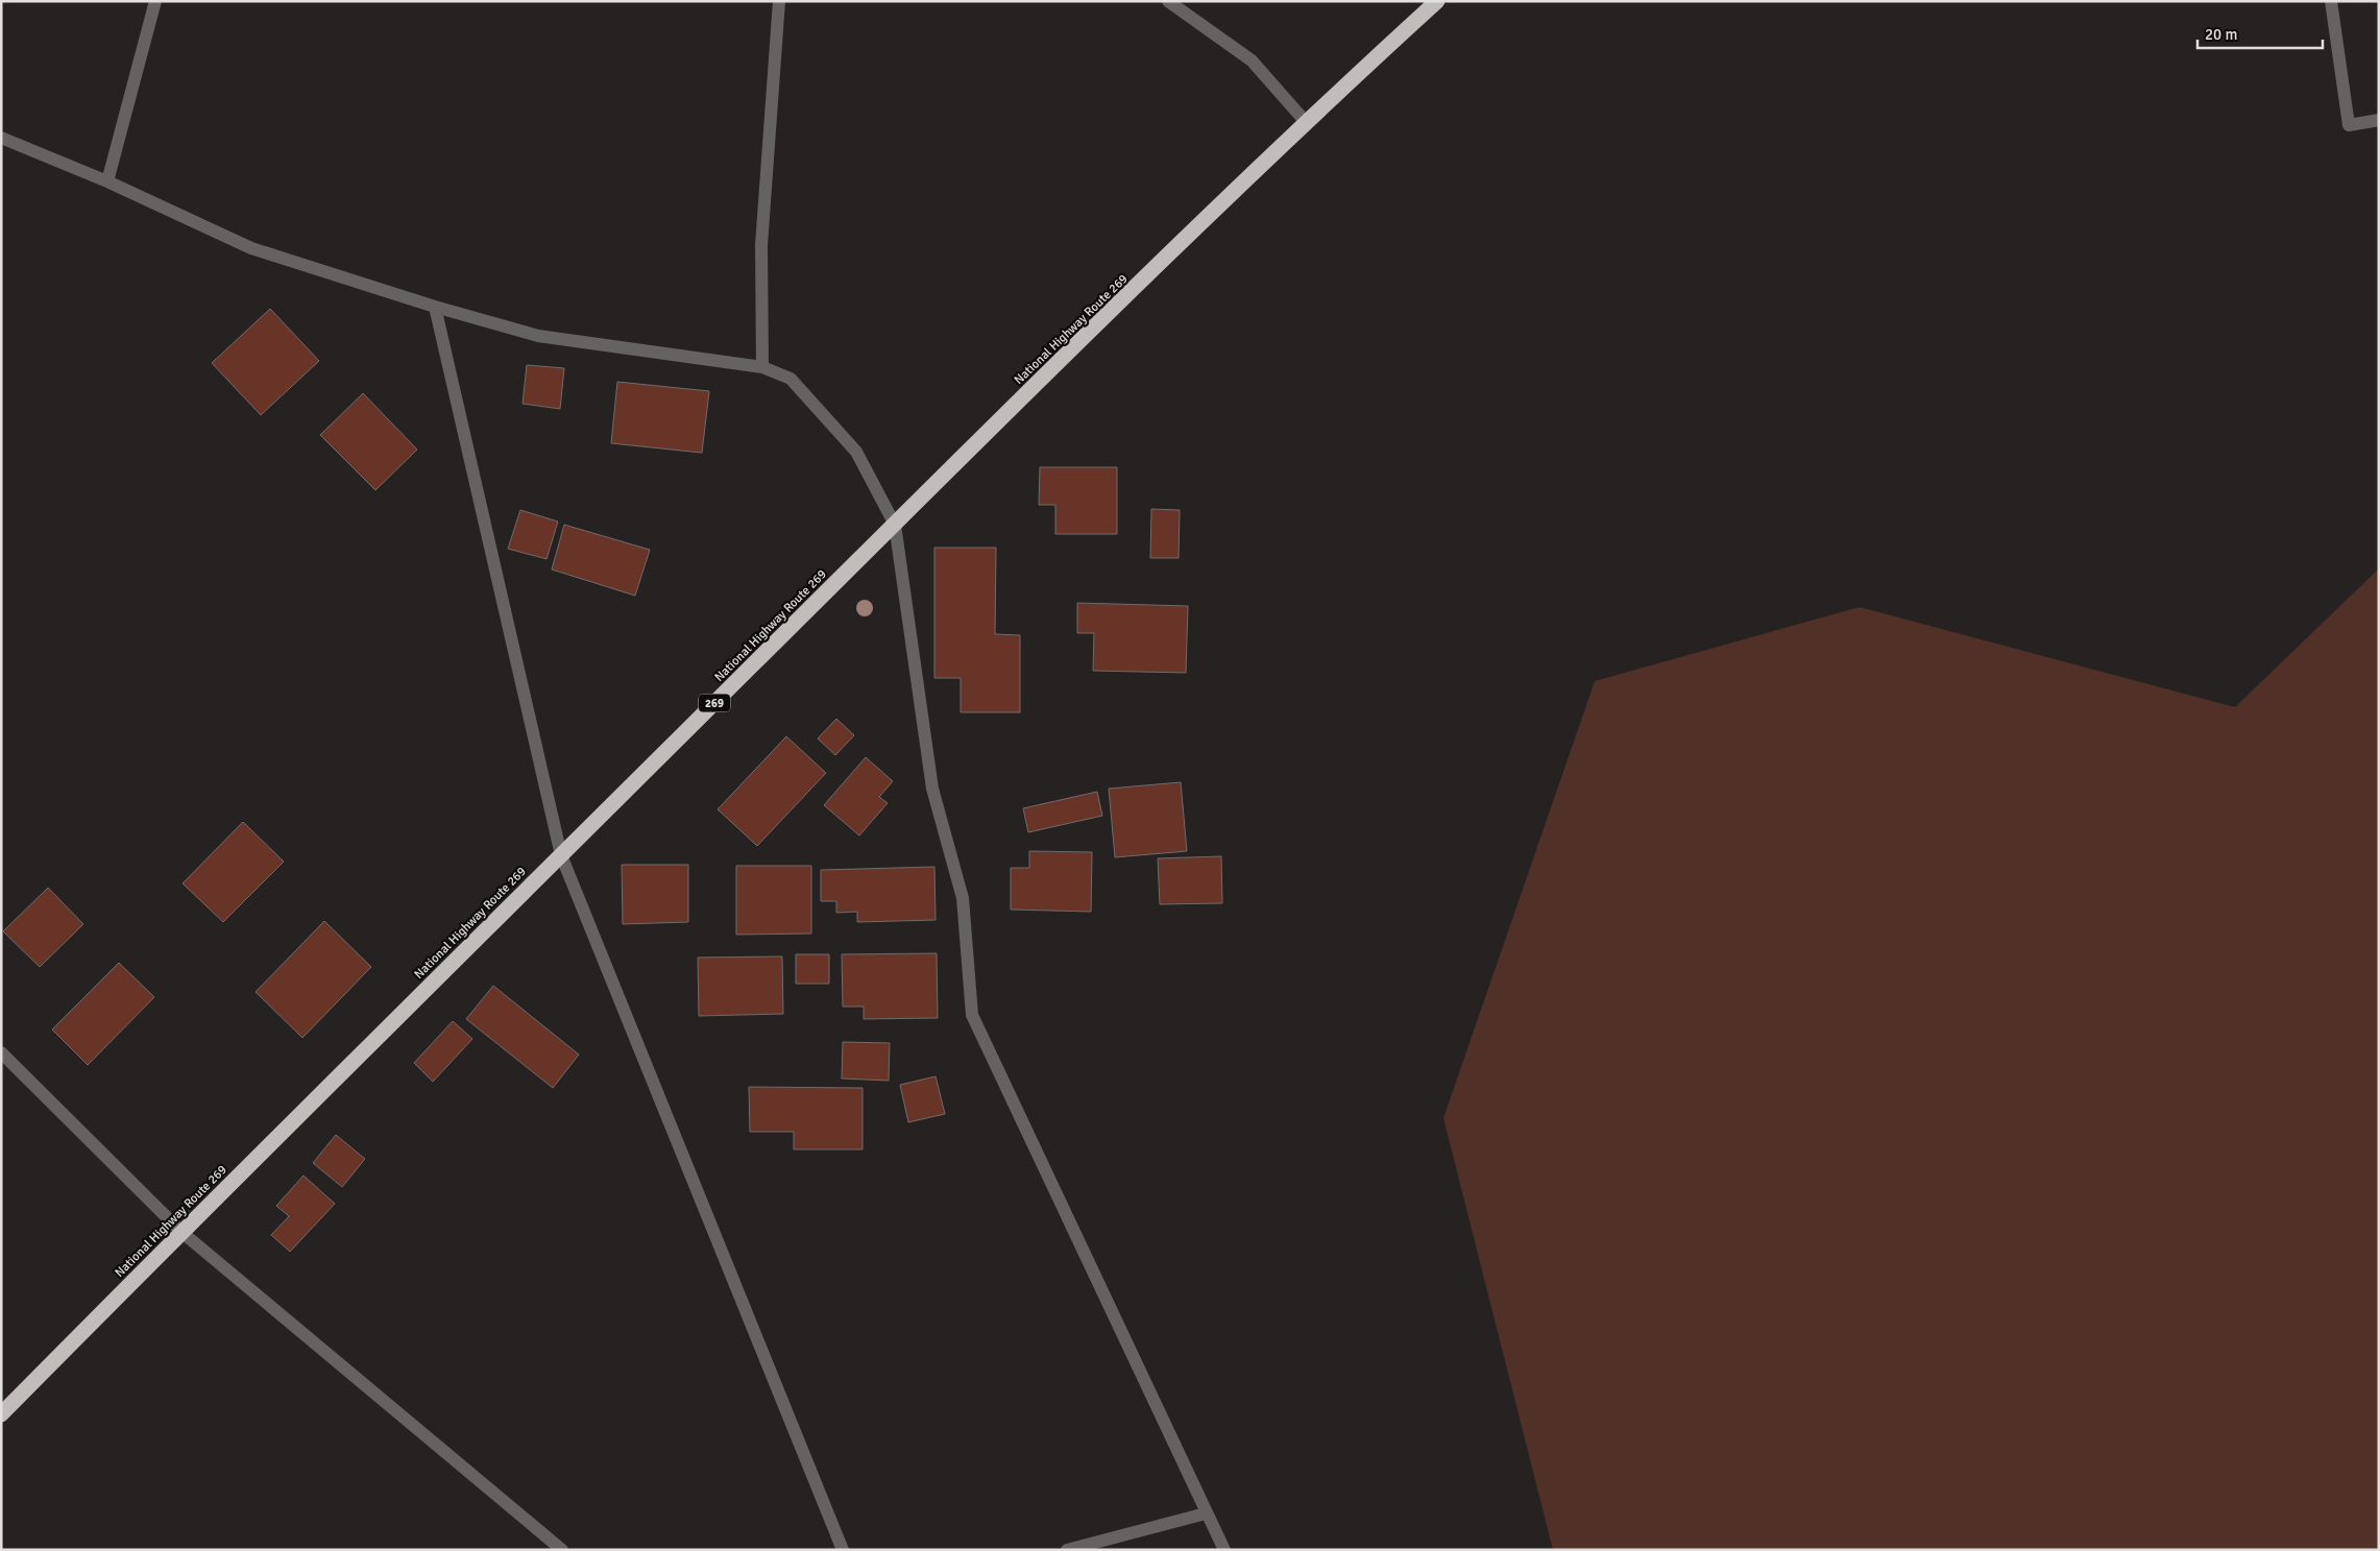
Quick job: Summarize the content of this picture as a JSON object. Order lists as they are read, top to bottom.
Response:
{
  "streets": {
    "highway": ["National Highway Route 269", "269"]
  },
  "scale_bar": "20 m"
}
